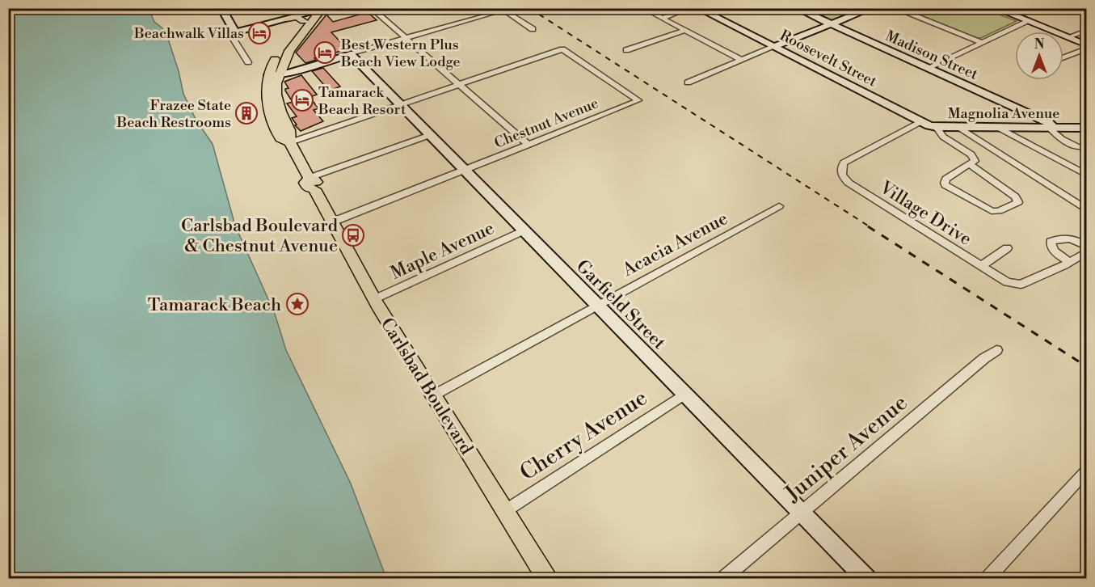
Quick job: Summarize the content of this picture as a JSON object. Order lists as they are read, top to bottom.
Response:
{
  "streets": {
    "main road": ["Carlsbad Boulevard"],
    "street": [
      "Madison Street",
      "Roosevelt Street",
      "Magnolia Avenue",
      "Chestnut Avenue",
      "Village Drive",
      "Acacia Avenue",
      "Maple Avenue",
      "Garfield Street",
      "Cherry Avenue",
      "Juniper Avenue"
    ]
  },
  "crossings": [
    ["Madison Street", "Magnolia Avenue"],
    ["Roosevelt Street", "Magnolia Avenue"],
    ["Roosevelt Street", "Village Drive"],
    ["Magnolia Avenue", "Village Drive"],
    ["Chestnut Avenue", "Garfield Street"],
    ["Chestnut Avenue", "Carlsbad Boulevard"],
    ["Acacia Avenue", "Garfield Street"],
    ["Acacia Avenue", "Carlsbad Boulevard"],
    ["Maple Avenue", "Garfield Street"],
    ["Maple Avenue", "Carlsbad Boulevard"],
    ["Garfield Street", "Cherry Avenue"],
    ["Garfield Street", "Juniper Avenue"],
    ["Carlsbad Boulevard", "Cherry Avenue"]
  ],
  "places": {
    "hotel": ["Beachwalk Villas", "Best Western Plus Beach View Lodge", "Tamarack Beach Resort"],
    "building": ["Frazee State Beach Restrooms"],
    "bus stop": ["Carlsbad Boulevard & Chestnut Avenue"],
    "place": ["Tamarack Beach"]
  },
  "north": "top"
}
